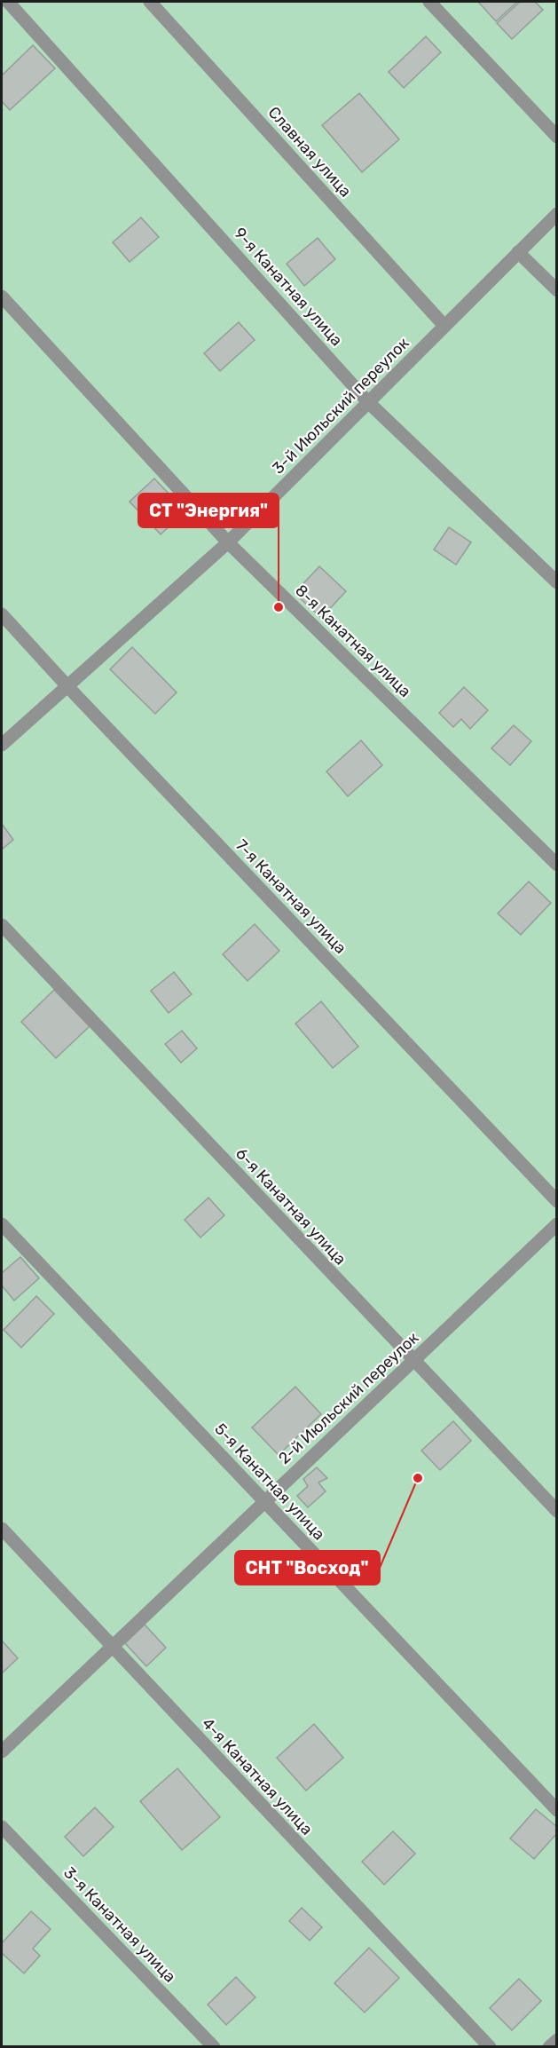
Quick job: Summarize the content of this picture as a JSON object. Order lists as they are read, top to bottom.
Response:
{
  "streets": {
    "street": [
      "Славная улица",
      "9-я Канатная улица",
      "3-й Июльский переулок",
      "8-я Канатная улица",
      "7-я Канатная улица",
      "6-я Канатная улица",
      "2-й Июльский переулок",
      "5-я Канатная улица",
      "4-я Канатная улица",
      "3-я Канатная улица"
    ]
  },
  "crossings": [
    ["Славная улица", "3-й Июльский переулок"],
    ["9-я Канатная улица", "3-й Июльский переулок"],
    ["3-й Июльский переулок", "8-я Канатная улица"],
    ["3-й Июльский переулок", "7-я Канатная улица"],
    ["6-я Канатная улица", "2-й Июльский переулок"],
    ["2-й Июльский переулок", "5-я Канатная улица"],
    ["2-й Июльский переулок", "4-я Канатная улица"]
  ],
  "places": ["СТ \"Энергия\"", "СНТ \"Восход\""]
}
